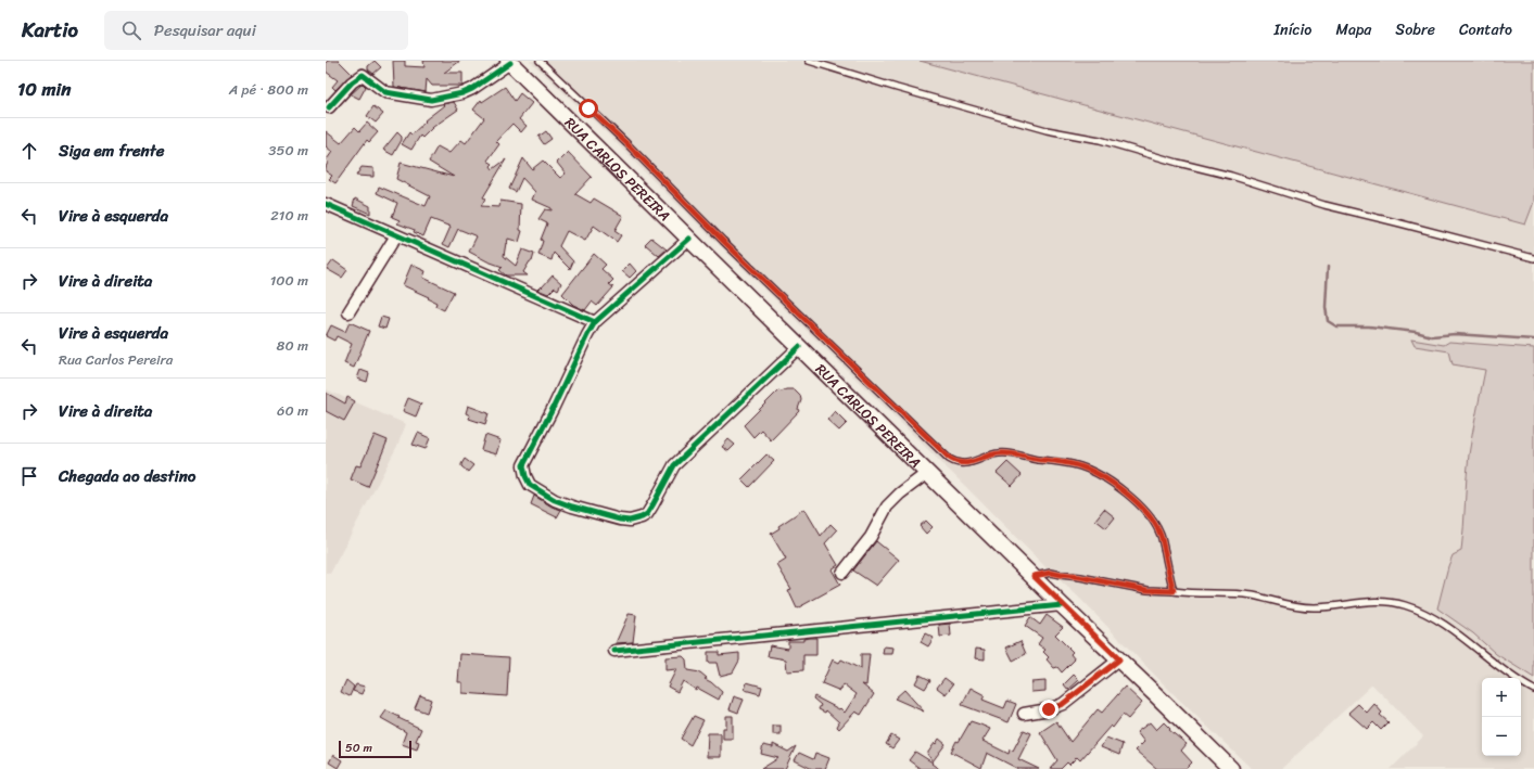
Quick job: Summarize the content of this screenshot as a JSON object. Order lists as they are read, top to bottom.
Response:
{
  "streets": {
    "main road": ["RUA CARLOS PEREIRA"]
  },
  "scale_bar": "50 m",
  "page": {
    "header": "Kartio",
    "search": "Pesquisar aqui",
    "nav": [
      "Início",
      "Mapa",
      "Sobre",
      "Contato"
    ],
    "heading": ["10 min", "A pé · 800 m"],
    "list": [
      ["Siga em frente", "350 m"],
      ["Vire à esquerda", "210 m"],
      ["Vire à direita", "100 m"],
      ["Vire à esquerda", "Rua Carlos Pereira", "80 m"],
      ["Vire à direita", "60 m"],
      "Chegada ao destino"
    ],
    "map_buttons": ["+", "−"],
    "scale": "50 m"
  }
}
